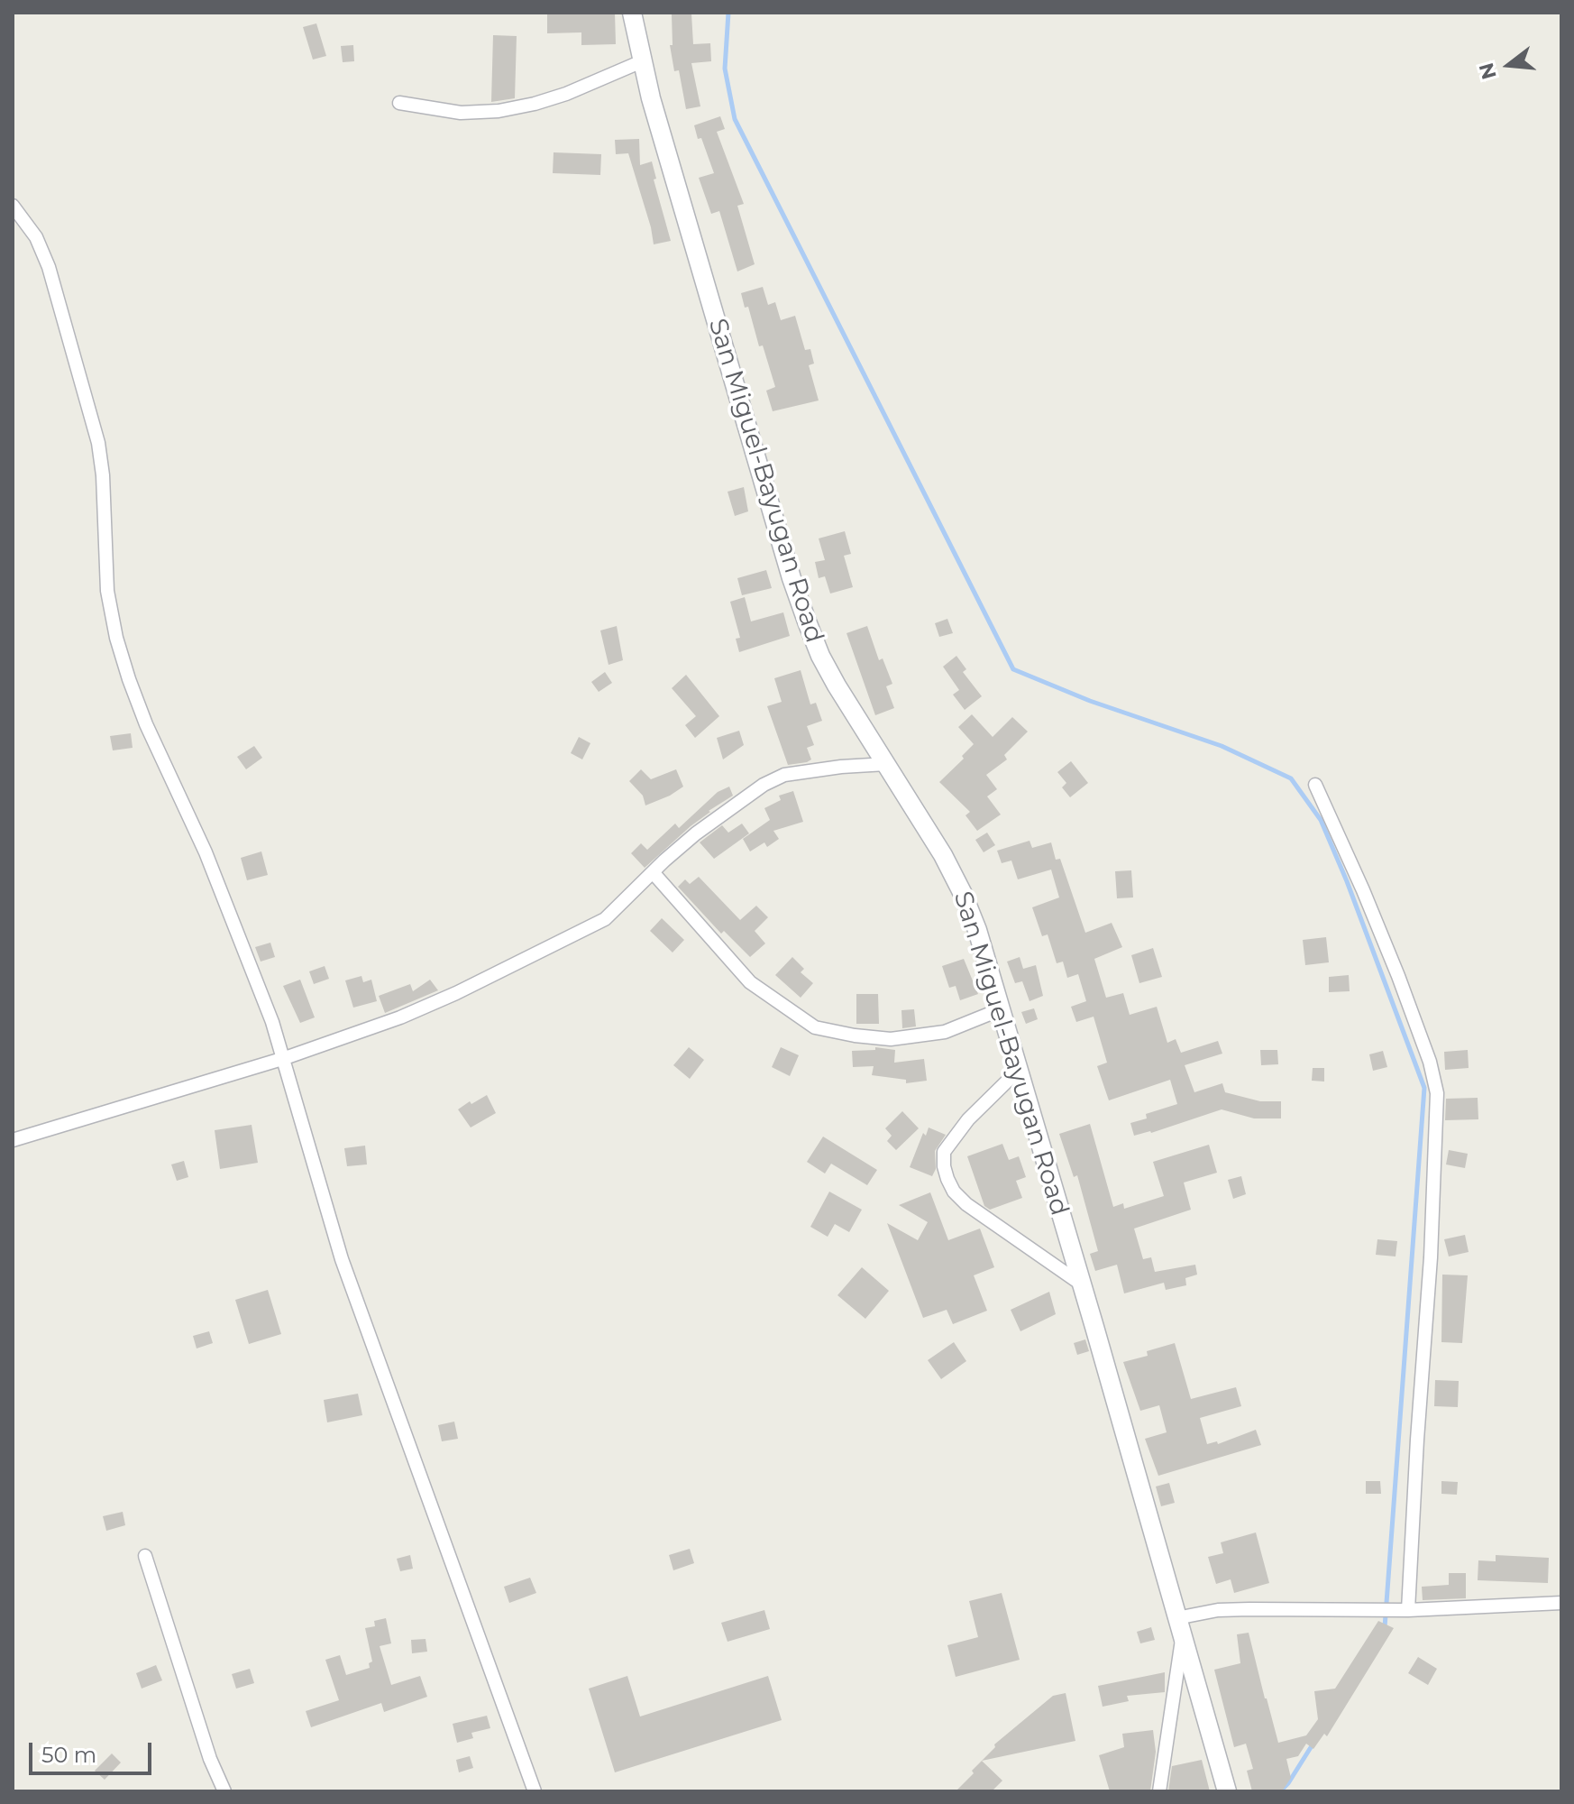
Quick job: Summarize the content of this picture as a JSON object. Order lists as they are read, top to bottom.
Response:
{
  "streets": {
    "main road": ["San Miguel-Bayugan Road"]
  },
  "scale_bar": "50 m",
  "north": "left"
}
